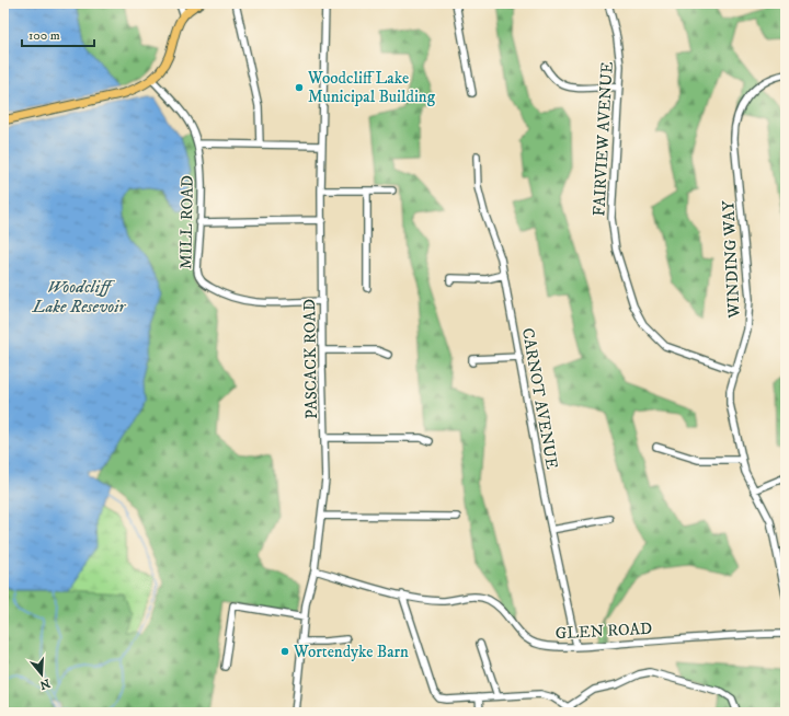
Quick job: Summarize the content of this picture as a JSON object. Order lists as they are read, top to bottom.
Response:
{
  "streets": {
    "street": [
      "FAIRVIEW AVENUE",
      "MILL ROAD",
      "WINDING WAY",
      "PASCACK ROAD",
      "CARNOT AVENUE",
      "GLEN ROAD"
    ]
  },
  "crossings": [
    ["FAIRVIEW AVENUE", "WINDING WAY"],
    ["MILL ROAD", "PASCACK ROAD"],
    ["PASCACK ROAD", "GLEN ROAD"],
    ["CARNOT AVENUE", "GLEN ROAD"]
  ],
  "water": ["Woodcliff Lake Resevoir"],
  "places": ["Woodcliff Lake Municipal Building", "Wortendyke Barn"],
  "scale_bar": "100 m",
  "north": "bottom"
}
